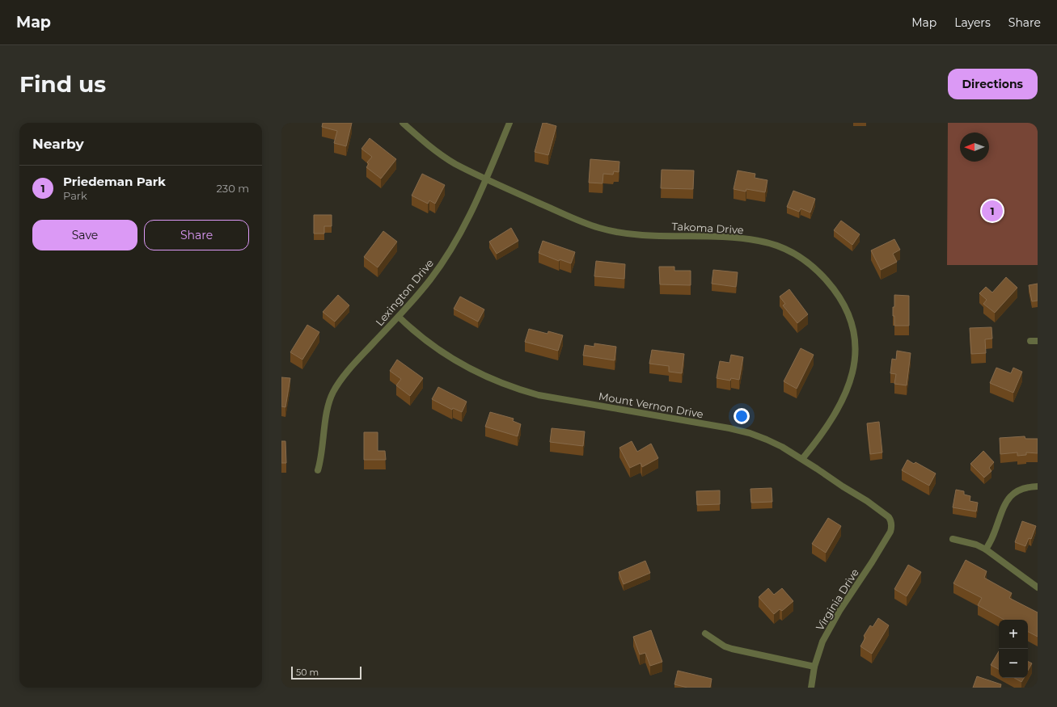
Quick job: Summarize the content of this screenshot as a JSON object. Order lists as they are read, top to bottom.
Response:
{
  "streets": {
    "street": [
      "Takoma Drive",
      "Lexington Drive",
      "Mount Vernon Drive",
      "Virginia Drive"
    ]
  },
  "crossings": [
    ["Takoma Drive", "Lexington Drive"],
    ["Takoma Drive", "Mount Vernon Drive"],
    ["Lexington Drive", "Mount Vernon Drive"],
    ["Mount Vernon Drive", "Virginia Drive"]
  ],
  "scale_bar": "50 m",
  "north": "left",
  "page": {
    "header": "Map",
    "nav": ["Map", "Layers", "Share"],
    "buttons": [
      "Directions",
      ["Save", "Share"]
    ],
    "title": "Find us",
    "heading": "Nearby",
    "list": [
      {
        "mark": "1",
        "name": "Priedeman Park",
        "note": "Park",
        "value": "230 m"
      }
    ],
    "pins": "1",
    "map_buttons": ["+", "−"],
    "scale": "50 m"
  }
}
